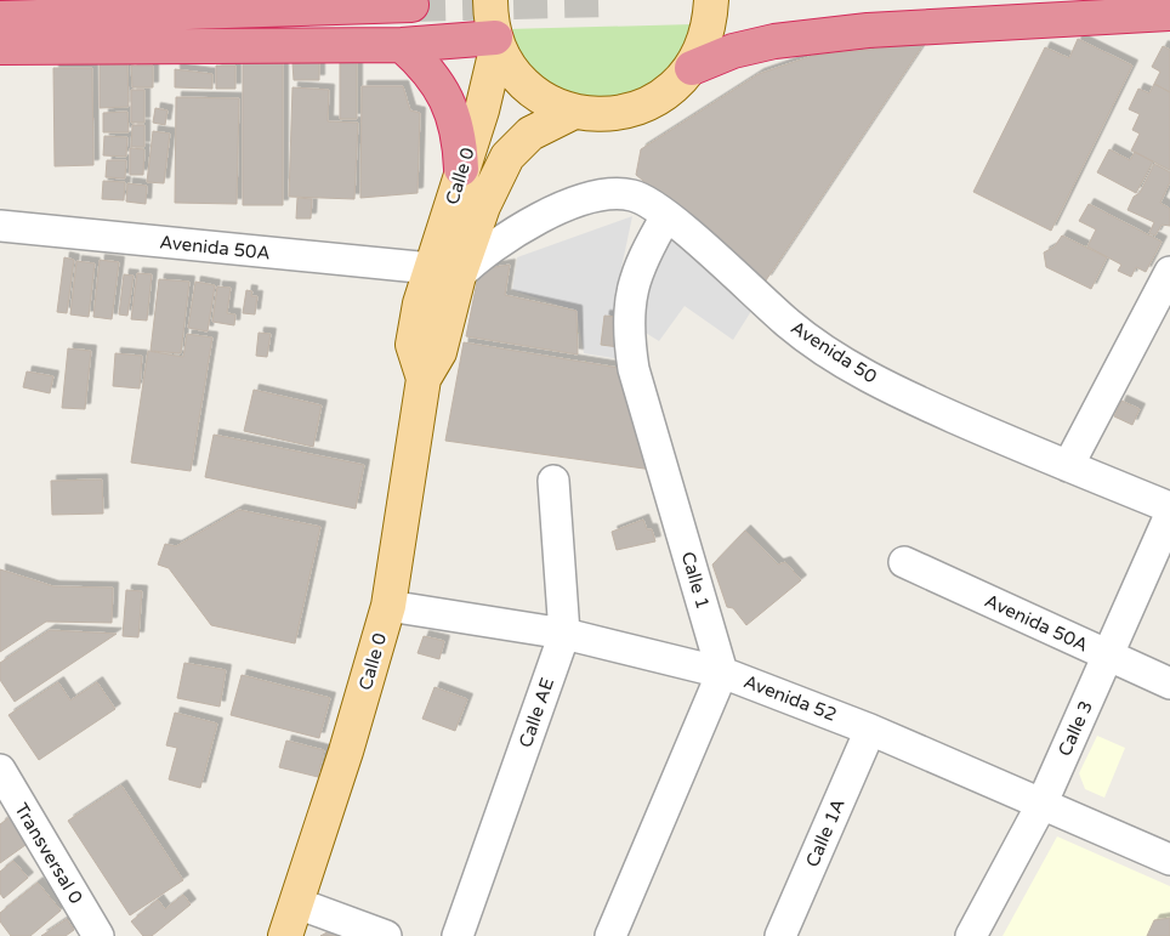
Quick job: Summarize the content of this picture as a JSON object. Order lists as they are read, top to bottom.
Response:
{
  "streets": {
    "main road": ["Calle 0"],
    "street": [
      "Avenida 50A",
      "Avenida 50",
      "Calle 1",
      "Avenida 52",
      "Calle AE",
      "Calle 3",
      "Calle 1A",
      "Transversal 0"
    ]
  },
  "crossings": [
    ["Calle 0", "Avenida 50A"],
    ["Calle 0", "Avenida 50"],
    ["Calle 0", "Avenida 52"],
    ["Avenida 50A", "Avenida 50"],
    ["Avenida 50A", "Calle 3"],
    ["Avenida 50", "Calle 1"],
    ["Calle 1", "Avenida 52"],
    ["Avenida 52", "Calle AE"],
    ["Avenida 52", "Calle 3"],
    ["Avenida 52", "Calle 1A"]
  ]
}
